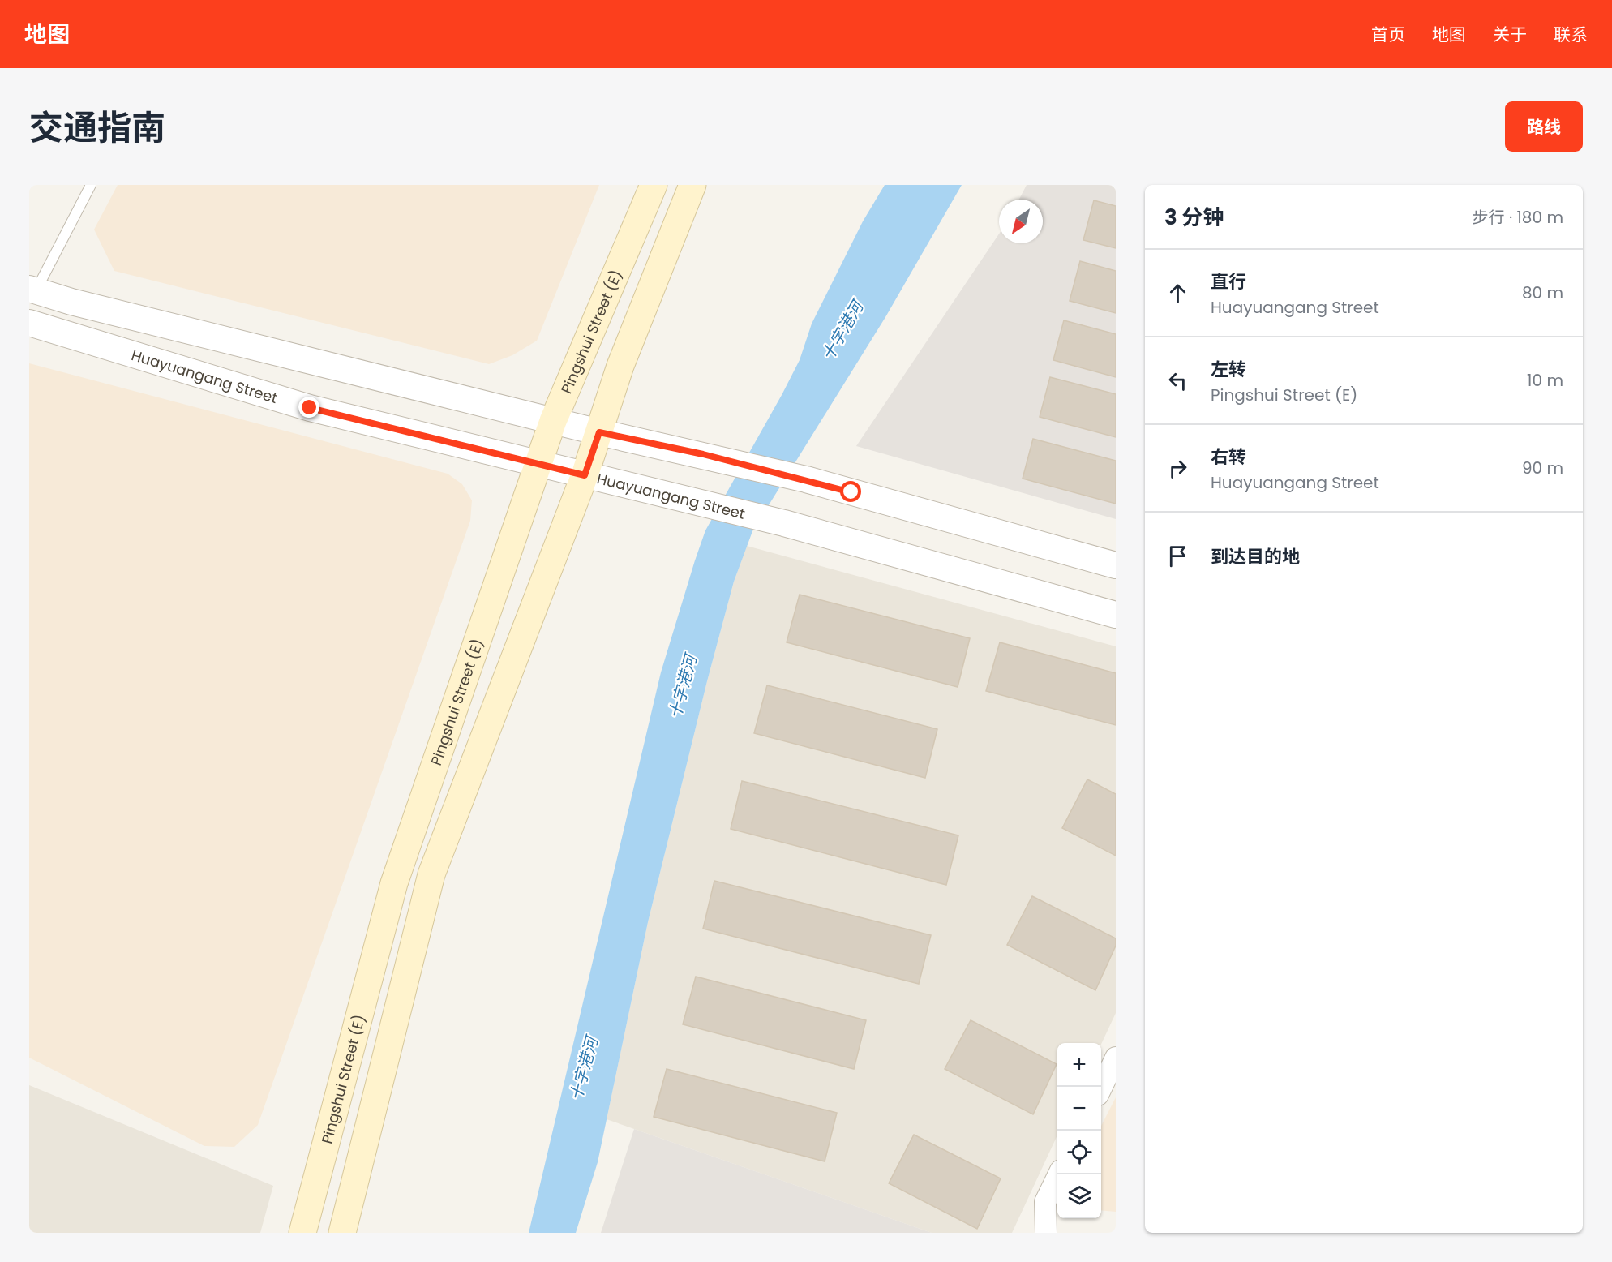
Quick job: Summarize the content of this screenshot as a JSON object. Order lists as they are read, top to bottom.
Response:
{
  "streets": {
    "main road": ["Pingshui Street (E)"],
    "street": ["Huayuangang Street"]
  },
  "crossings": [
    ["Pingshui Street (E)", "Huayuangang Street"]
  ],
  "water": ["十字港河"],
  "north": "bottom left",
  "page": {
    "header": "地图",
    "nav": [
      "首页",
      "地图",
      "关于",
      "联系"
    ],
    "title": "交通指南",
    "buttons": "路线",
    "heading": ["3 分钟", "步行 · 180 m"],
    "list": [
      ["直行", "Huayuangang Street", "80 m"],
      ["左转", "Pingshui Street (E)", "10 m"],
      ["右转", "Huayuangang Street", "90 m"],
      "到达目的地"
    ],
    "map_buttons": ["+", "−"]
  }
}
